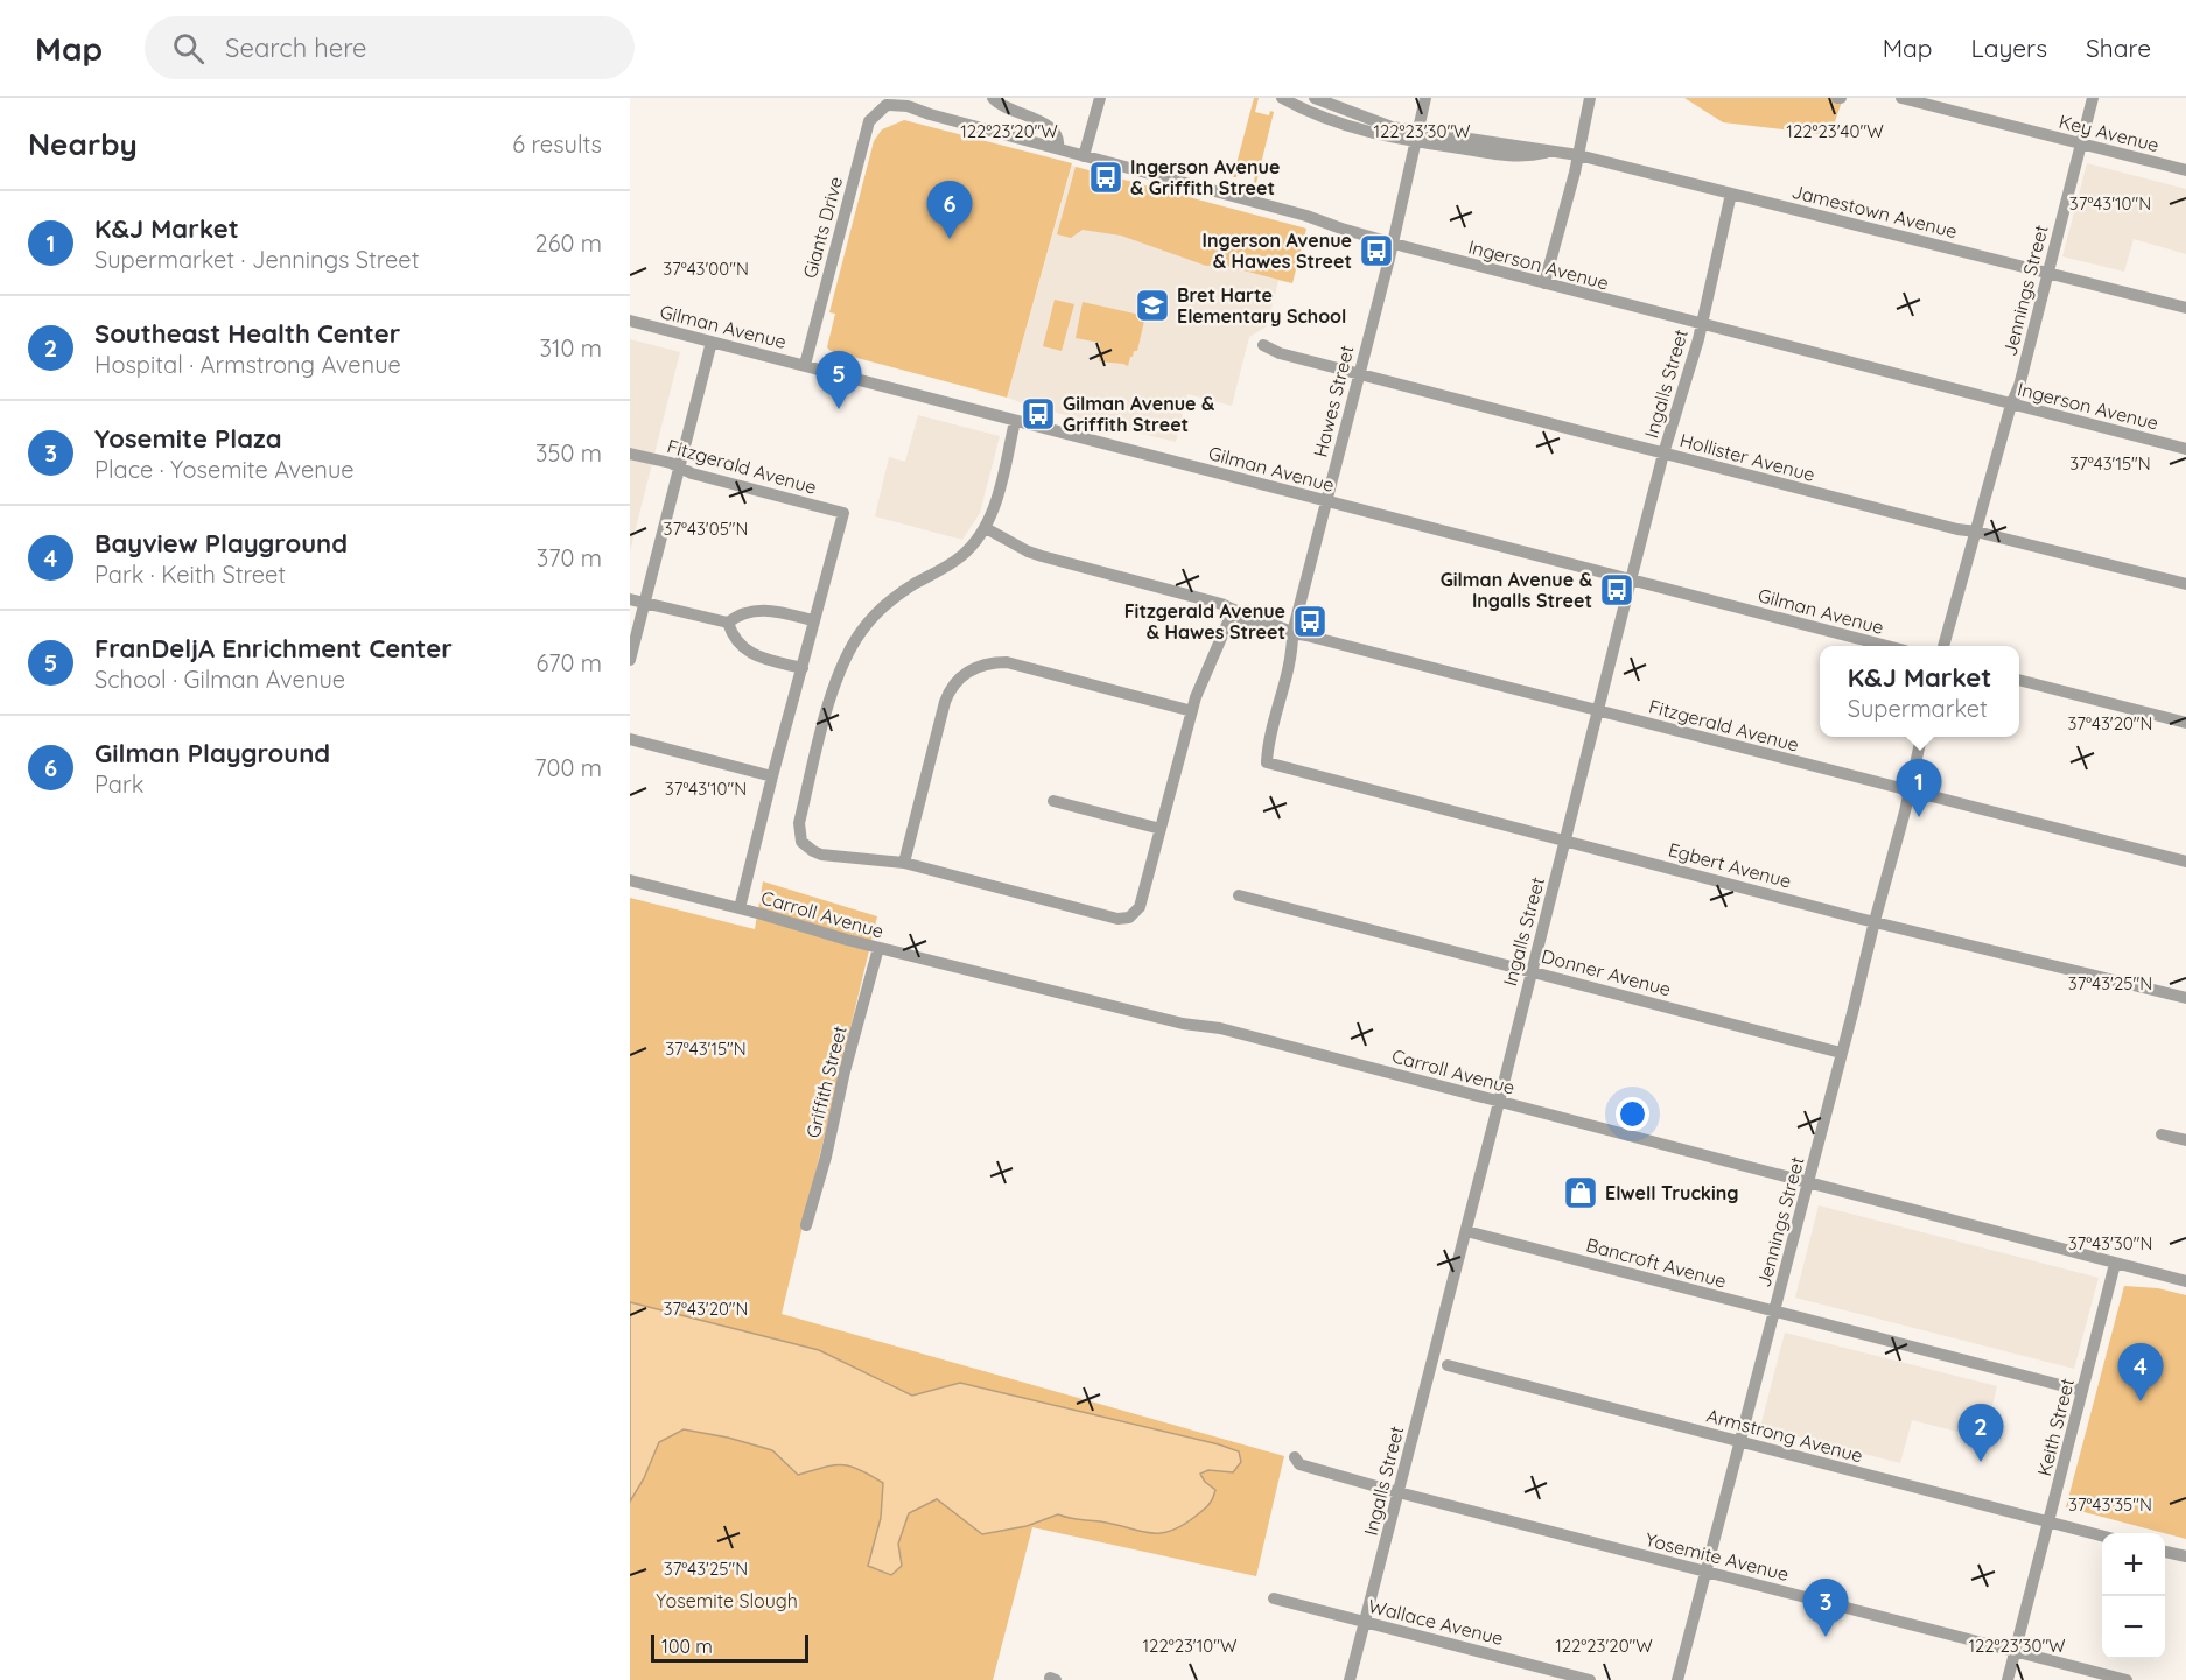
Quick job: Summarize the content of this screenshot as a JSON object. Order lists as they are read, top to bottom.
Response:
{
  "streets": {
    "street": [
      "Key Avenue",
      "Jamestown Avenue",
      "Giants Drive",
      "Ingerson Avenue",
      "Jennings Street",
      "Gilman Avenue",
      "Ingalls Street",
      "Hawes Street",
      "Hollister Avenue",
      "Fitzgerald Avenue",
      "Egbert Avenue",
      "Carroll Avenue",
      "Donner Avenue",
      "Griffith Street",
      "Bancroft Avenue",
      "Keith Street",
      "Armstrong Avenue",
      "Yosemite Avenue",
      "Wallace Avenue"
    ]
  },
  "crossings": [
    ["Key Avenue", "Jennings Street"],
    ["Jamestown Avenue", "Jennings Street"],
    ["Jamestown Avenue", "Ingalls Street"],
    ["Jamestown Avenue", "Hawes Street"],
    ["Giants Drive", "Ingerson Avenue"],
    ["Giants Drive", "Gilman Avenue"],
    ["Ingerson Avenue", "Jennings Street"],
    ["Ingerson Avenue", "Ingalls Street"],
    ["Ingerson Avenue", "Hawes Street"],
    ["Jennings Street", "Hollister Avenue"],
    ["Jennings Street", "Fitzgerald Avenue"],
    ["Jennings Street", "Egbert Avenue"],
    ["Jennings Street", "Carroll Avenue"],
    ["Jennings Street", "Donner Avenue"],
    ["Jennings Street", "Bancroft Avenue"],
    ["Jennings Street", "Armstrong Avenue"],
    ["Jennings Street", "Yosemite Avenue"],
    ["Gilman Avenue", "Ingalls Street"],
    ["Gilman Avenue", "Hawes Street"],
    ["Ingalls Street", "Hollister Avenue"],
    ["Ingalls Street", "Fitzgerald Avenue"],
    ["Ingalls Street", "Egbert Avenue"],
    ["Ingalls Street", "Carroll Avenue"],
    ["Ingalls Street", "Donner Avenue"],
    ["Ingalls Street", "Bancroft Avenue"],
    ["Ingalls Street", "Yosemite Avenue"],
    ["Ingalls Street", "Wallace Avenue"],
    ["Hawes Street", "Hollister Avenue"],
    ["Hawes Street", "Fitzgerald Avenue"],
    ["Hawes Street", "Egbert Avenue"],
    ["Carroll Avenue", "Griffith Street"],
    ["Carroll Avenue", "Keith Street"],
    ["Bancroft Avenue", "Keith Street"],
    ["Keith Street", "Armstrong Avenue"],
    ["Keith Street", "Yosemite Avenue"]
  ],
  "parks": ["Yosemite Slough"],
  "places": {
    "bus stop": [
      "Ingerson Avenue & Griffith Street",
      "Ingerson Avenue & Hawes Street",
      "Gilman Avenue & Griffith Street",
      "Gilman Avenue & Ingalls Street",
      "Fitzgerald Avenue & Hawes Street"
    ],
    "school or university": ["Bret Harte Elementary School"],
    "shop": ["Elwell Trucking"]
  },
  "scale_bar": "100 m",
  "page": {
    "header": "Map",
    "search": "Search here",
    "nav": ["Map", "Layers", "Share"],
    "heading": ["Nearby", "6 results"],
    "pins": [
      "6",
      "5",
      "1",
      "4",
      "2",
      "3"
    ],
    "list": [
      {
        "mark": "1",
        "name": "K&J Market",
        "note": "Supermarket · Jennings Street",
        "value": "260 m"
      },
      {
        "mark": "2",
        "name": "Southeast Health Center",
        "note": "Hospital · Armstrong Avenue",
        "value": "310 m"
      },
      {
        "mark": "3",
        "name": "Yosemite Plaza",
        "note": "Place · Yosemite Avenue",
        "value": "350 m"
      },
      {
        "mark": "4",
        "name": "Bayview Playground",
        "note": "Park · Keith Street",
        "value": "370 m"
      },
      {
        "mark": "5",
        "name": "FranDeljA Enrichment Center",
        "note": "School · Gilman Avenue",
        "value": "670 m"
      },
      {
        "mark": "6",
        "name": "Gilman Playground",
        "note": "Park",
        "value": "700 m"
      }
    ],
    "popup": ["K&J Market", "Supermarket"],
    "map_buttons": ["+", "−"],
    "scale": "100 m"
  },
  "coordinates": [
    "122°23'20\"W",
    "122°23'30\"W",
    "122°23'40\"W",
    "37°43'10\"N",
    "37°43'00\"N",
    "37°43'15\"N",
    "37°43'05\"N",
    "37°43'20\"N",
    "37°43'25\"N",
    "37°43'30\"N",
    "37°43'35\"N",
    "122°23'10\"W"
  ]
}
